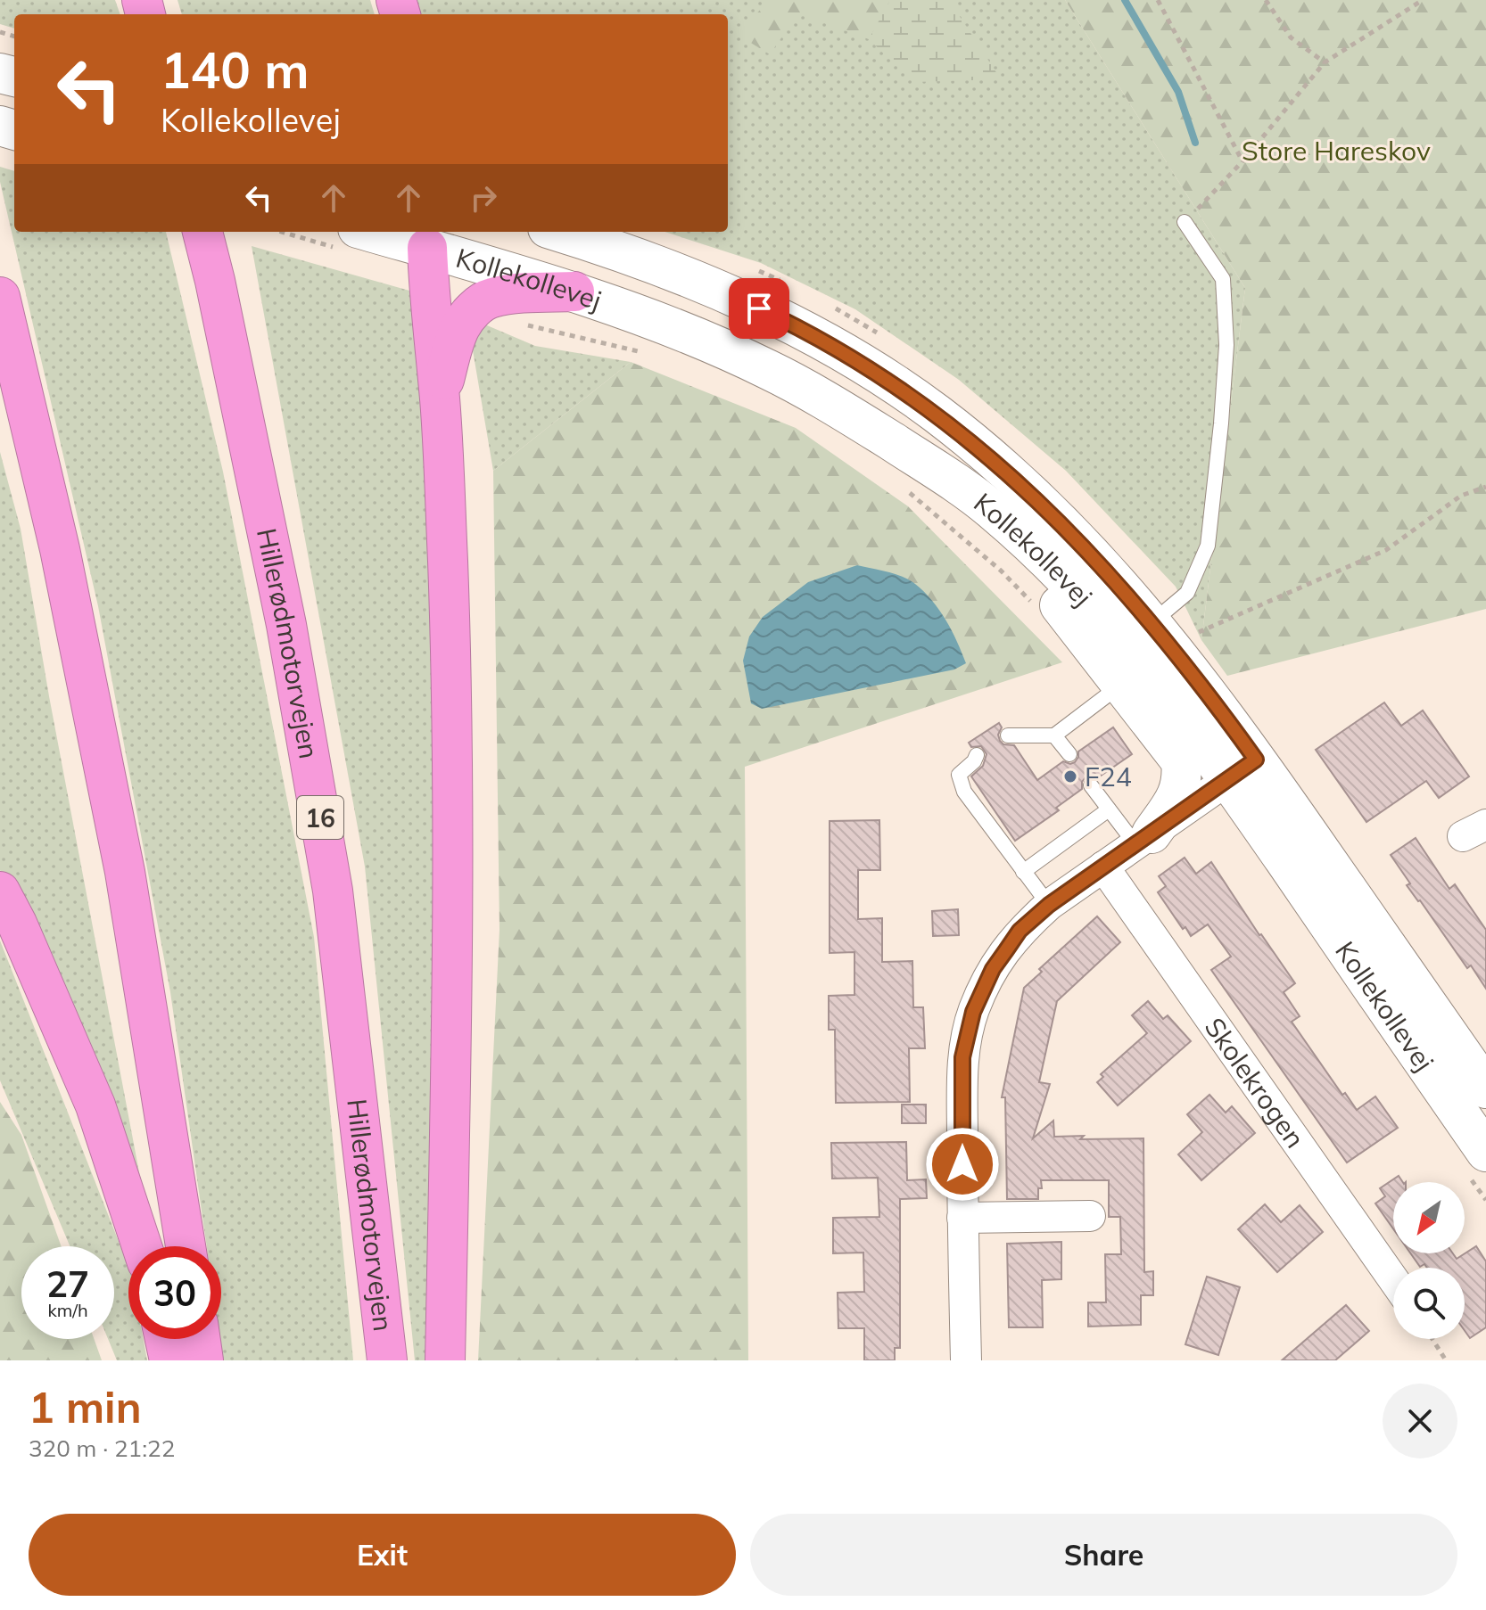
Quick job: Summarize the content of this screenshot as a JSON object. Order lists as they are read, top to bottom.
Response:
{
  "streets": {
    "highway": ["Hillerødmotorvejen", "16"],
    "street": ["Kollekollevej", "Skolekrogen"]
  },
  "parks": ["Store Hareskov"],
  "places": ["F24"],
  "north": "bottom left",
  "page": {
    "turn": ["140 m", "Kollekollevej"],
    "speed": "27 km/h",
    "limit": "30",
    "heading": ["1 min", "320 m · 21:22"],
    "buttons": ["Exit", "Share"]
  }
}
